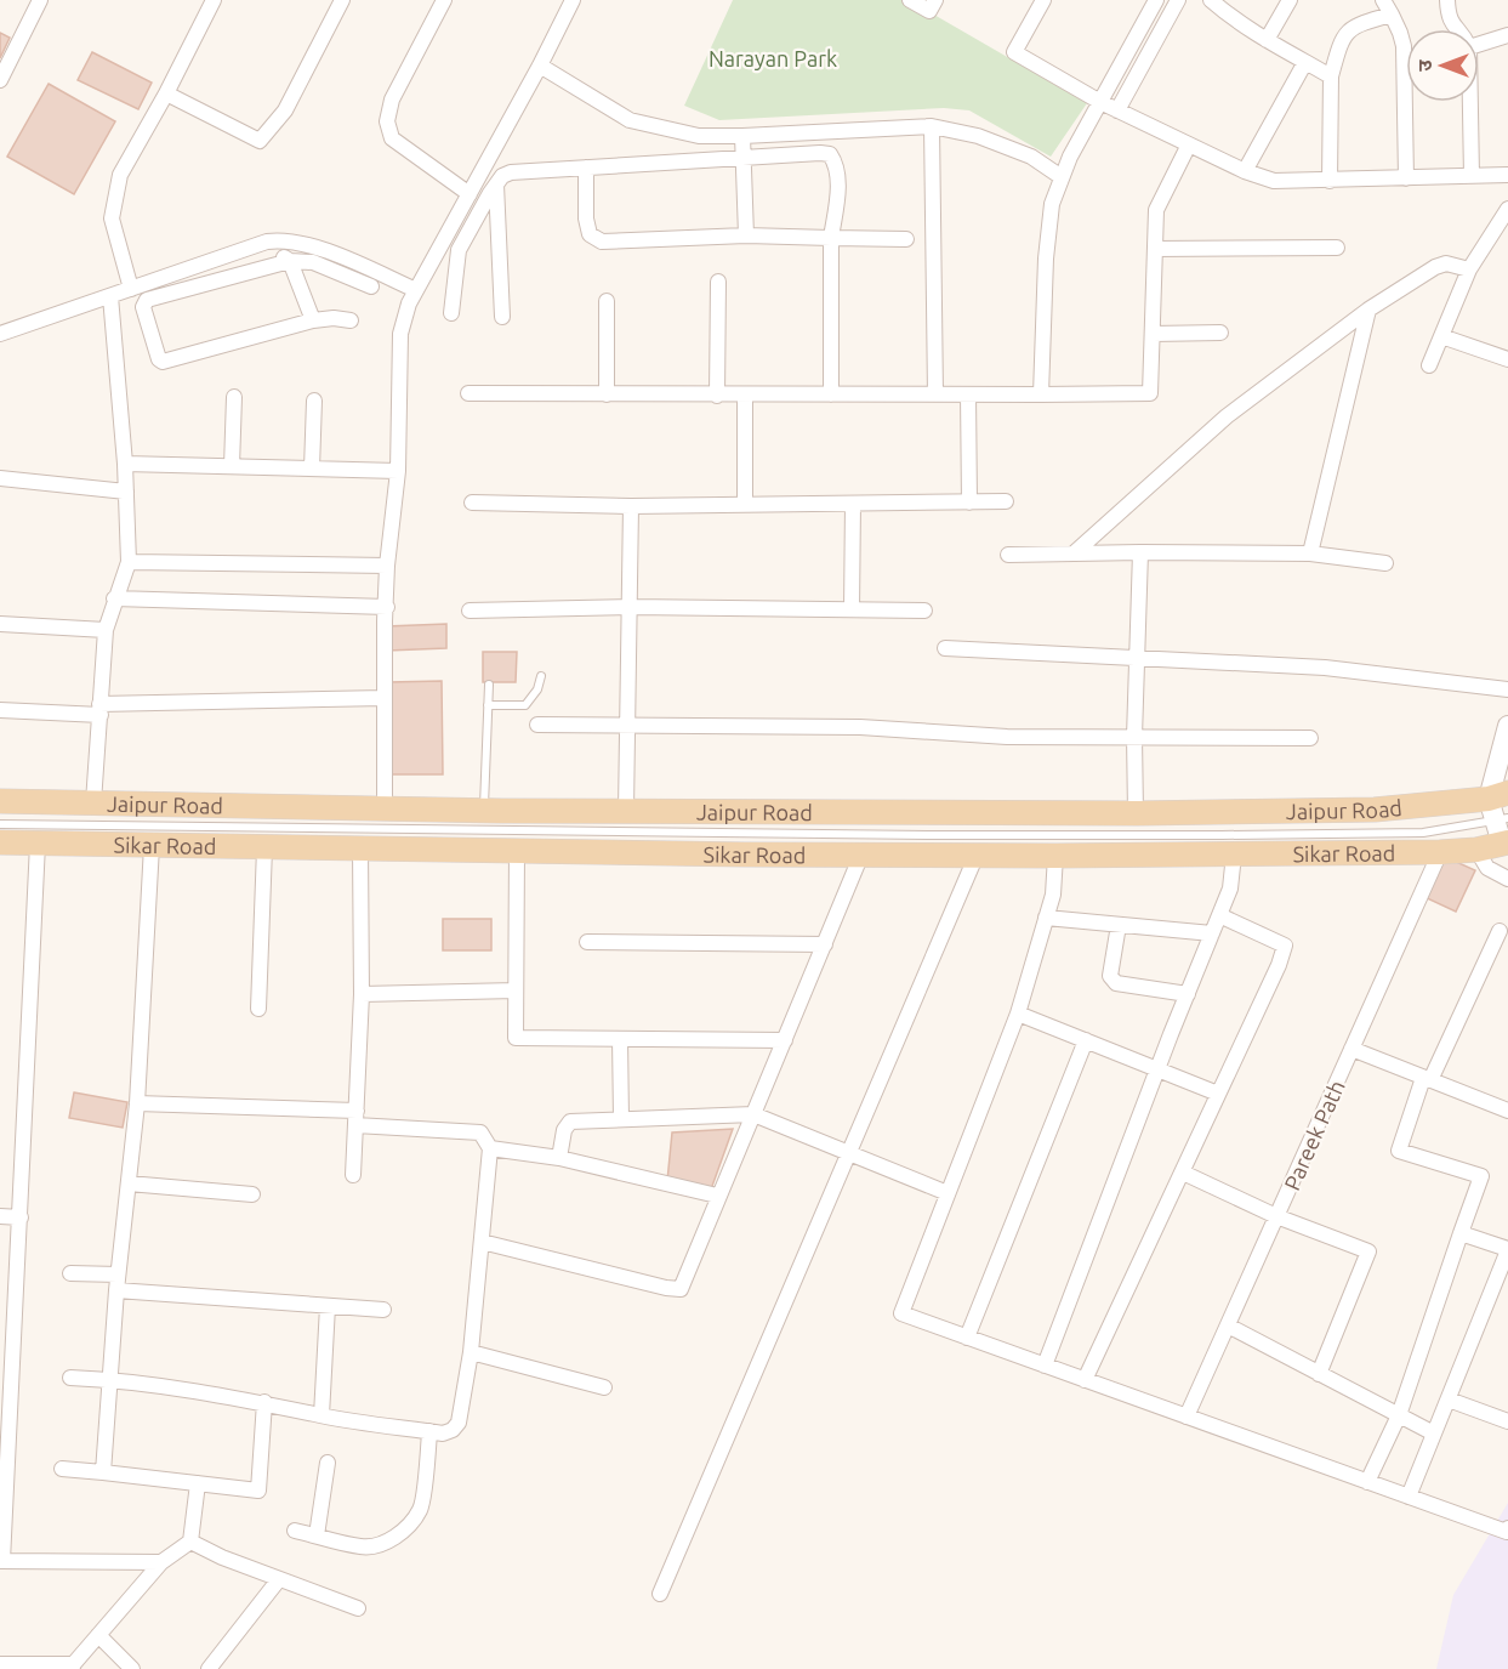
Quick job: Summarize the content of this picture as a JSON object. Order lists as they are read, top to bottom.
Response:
{
  "streets": {
    "main road": ["Jaipur Road", "Sikar Road"],
    "street": ["Pareek Path"]
  },
  "crossings": [
    ["Jaipur Road", "Sikar Road"],
    ["Sikar Road", "Pareek Path"]
  ],
  "parks": ["Narayan Park"],
  "north": "left"
}
